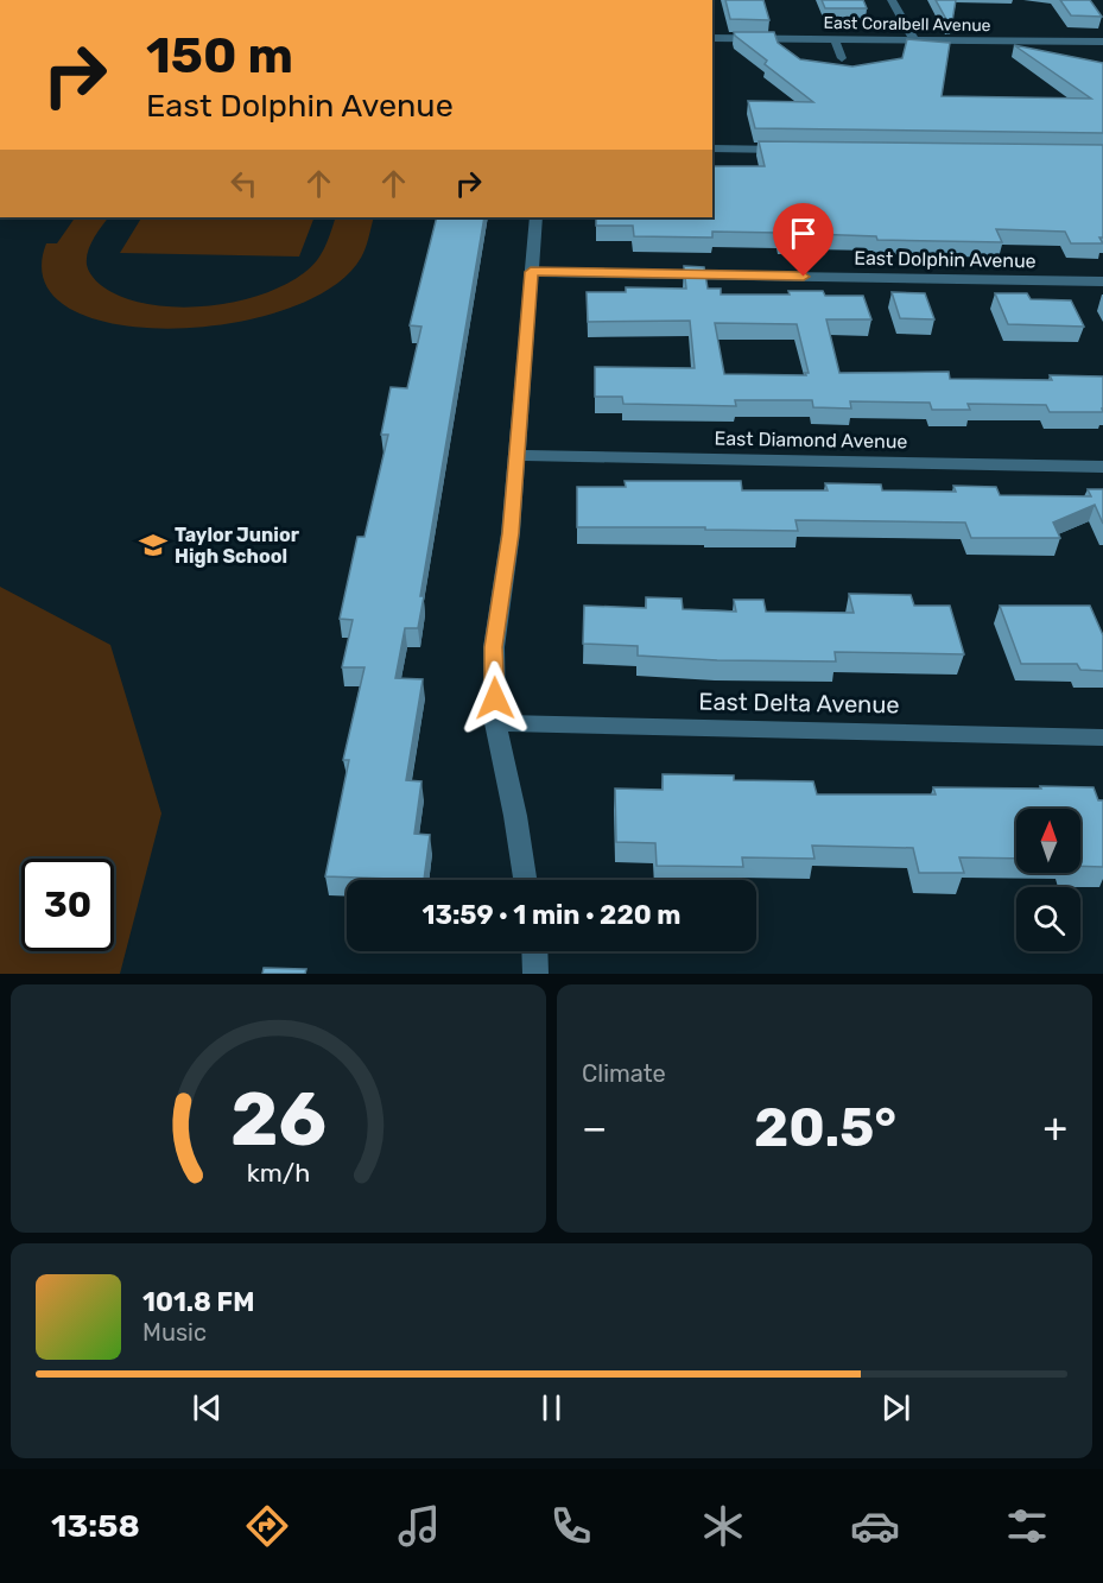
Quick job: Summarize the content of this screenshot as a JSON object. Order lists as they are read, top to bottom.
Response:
{
  "streets": {
    "street": [
      "East Coralbell Avenue",
      "East Dolphin Avenue",
      "East Diamond Avenue",
      "East Delta Avenue"
    ]
  },
  "places": {
    "school or university": ["Taylor Junior High School"]
  },
  "north": "top",
  "page": {
    "turn": ["150 m", "East Dolphin Avenue"],
    "limit": "30",
    "trip": "13:59 · 1 min · 220 m",
    "tile": "Climate",
    "heat": ["−", "20.5°", "+"],
    "song": ["101.8 FM", "Music"],
    "tabs": "13:58",
    "gauge": ["26", "km/h"]
  }
}
